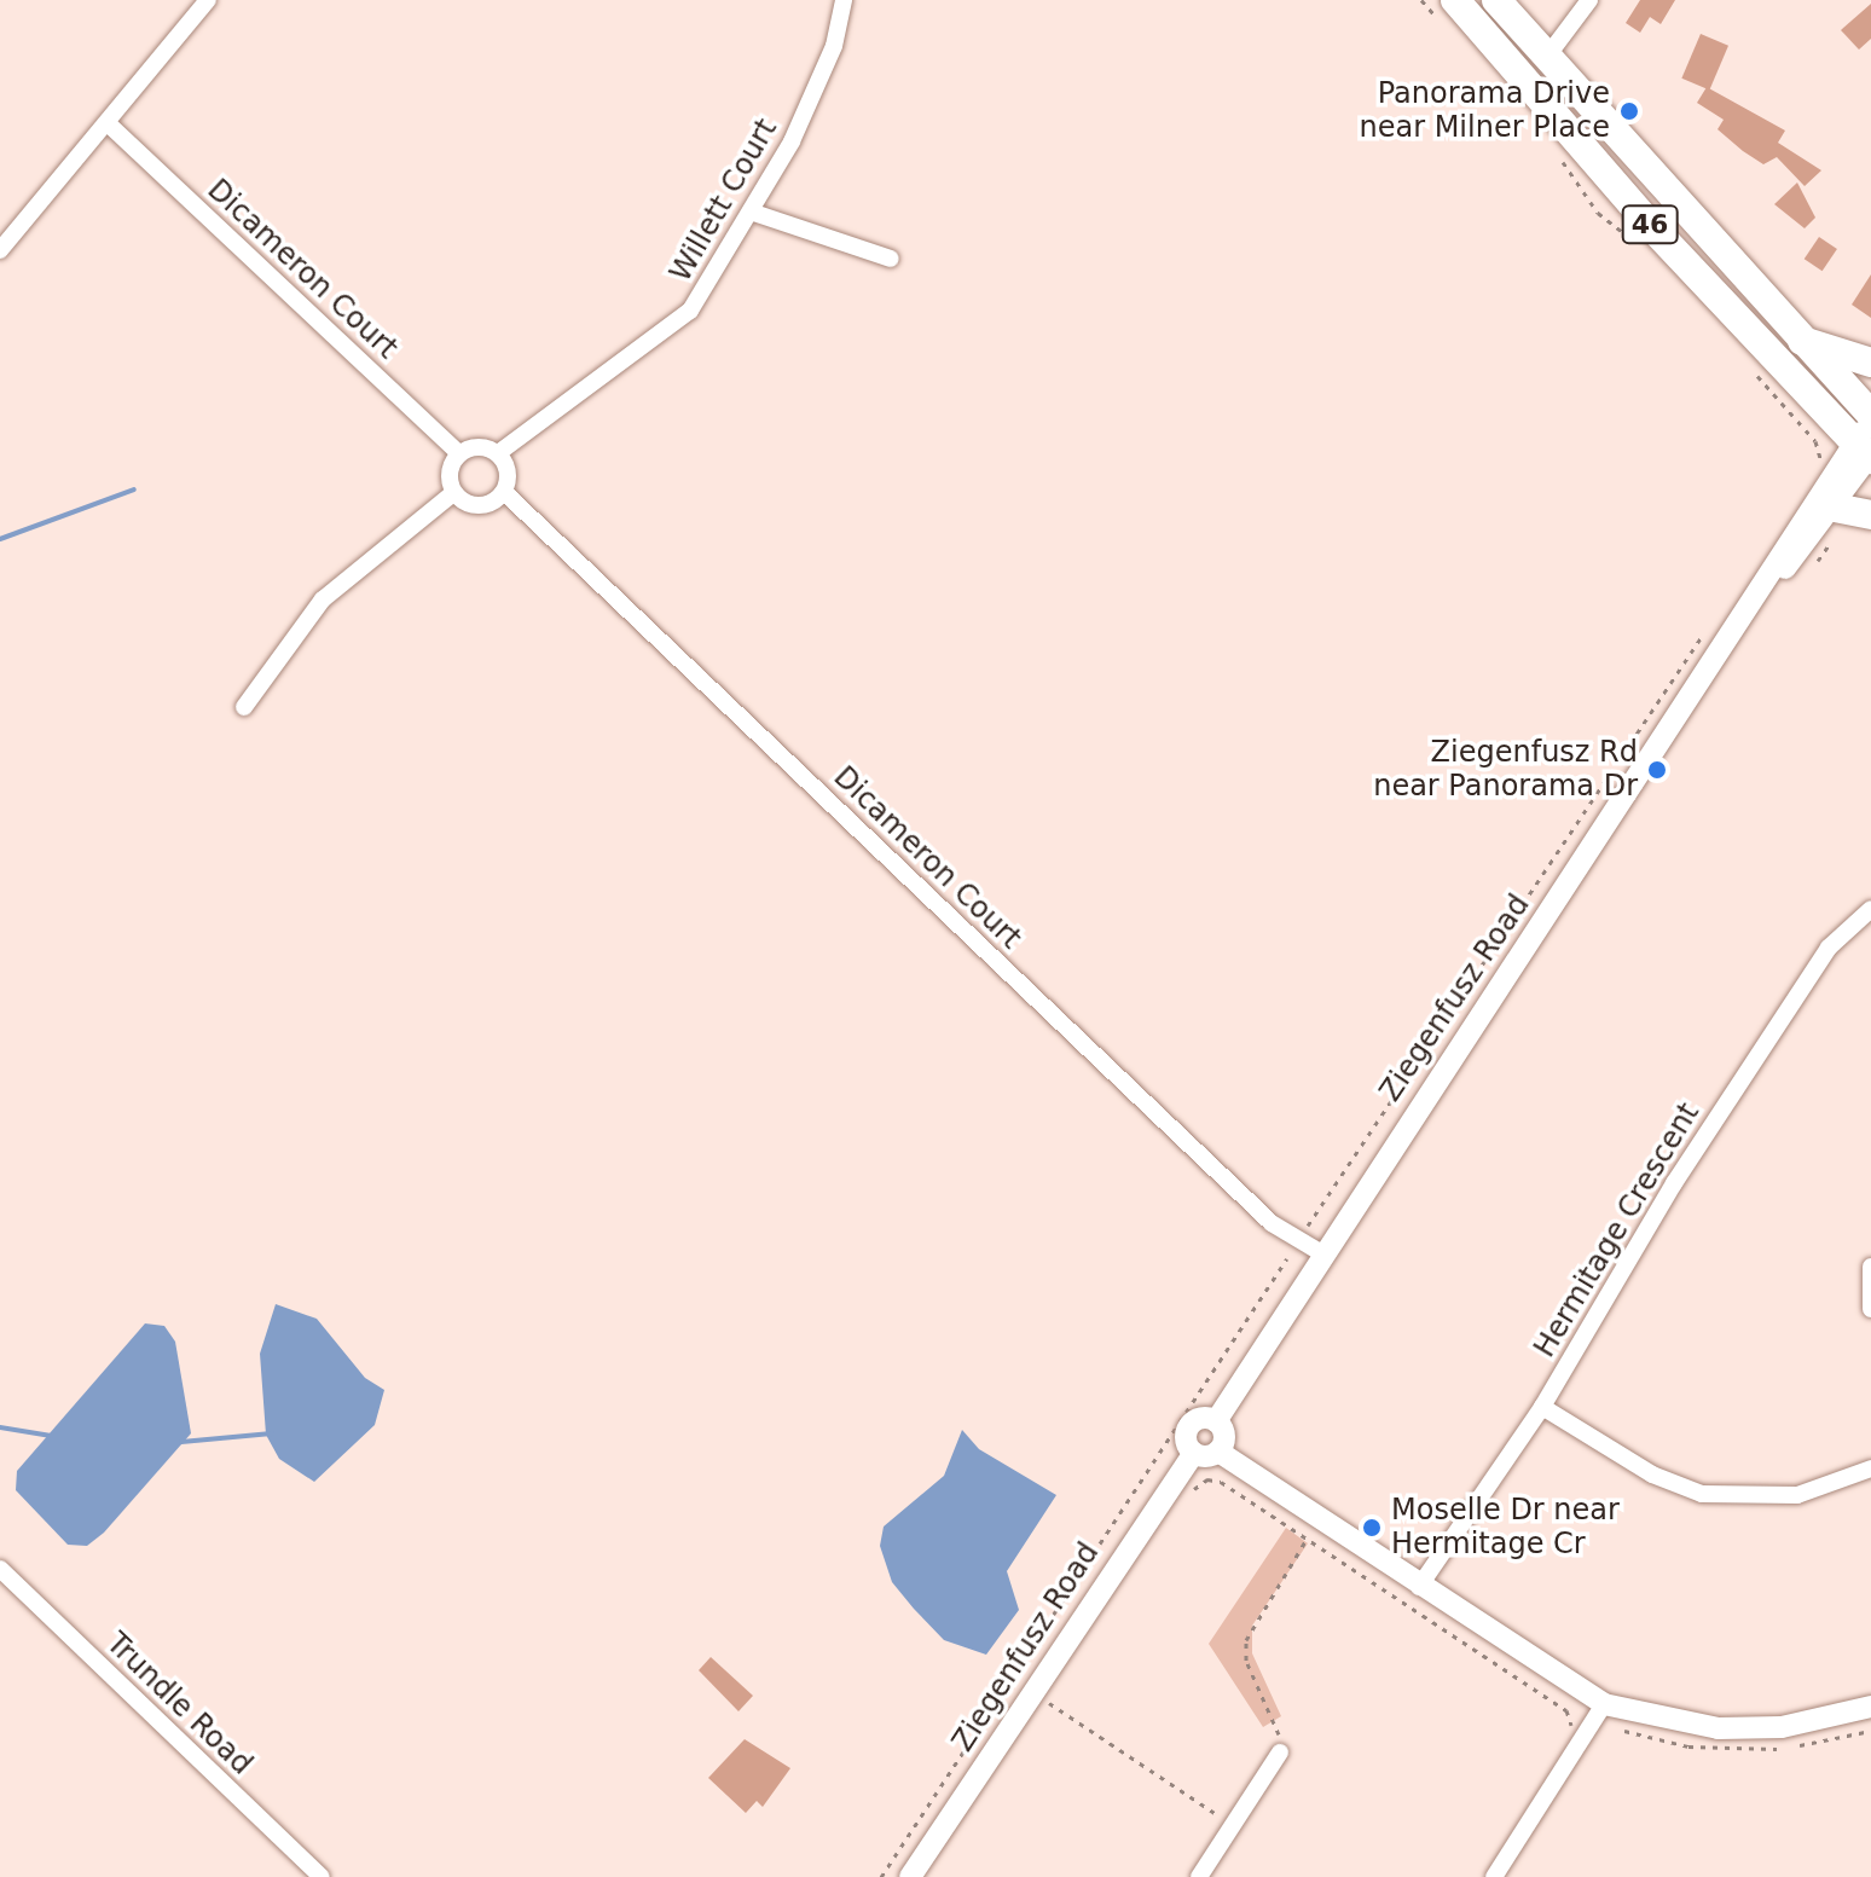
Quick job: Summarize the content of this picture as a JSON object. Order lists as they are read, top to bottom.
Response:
{
  "streets": {
    "main road": ["46"],
    "street": [
      "Willett Court",
      "Dicameron Court",
      "Ziegenfusz Road",
      "Hermitage Crescent",
      "Trundle Road"
    ]
  },
  "crossings": [
    ["Willett Court", "Dicameron Court"],
    ["46", "Ziegenfusz Road"],
    ["Dicameron Court", "Ziegenfusz Road"]
  ],
  "places": ["Panorama Drive near Milner Place", "Ziegenfusz Rd near Panorama Dr", "Moselle Dr near Hermitage Cr"]
}
